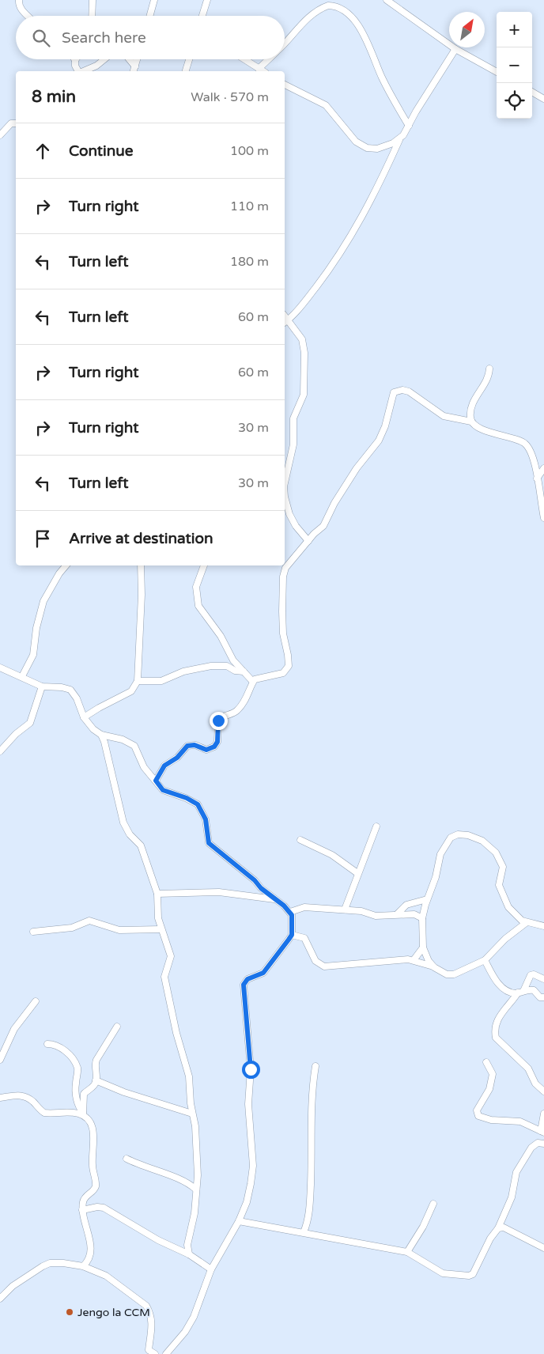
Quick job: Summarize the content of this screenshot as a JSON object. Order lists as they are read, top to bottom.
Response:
{
  "places": ["Jengo la CCM"],
  "north": "top right",
  "page": {
    "map_buttons": ["+", "−"],
    "search": "Search here",
    "heading": ["8 min", "Walk · 570 m"],
    "list": [
      ["Continue", "100 m"],
      ["Turn right", "110 m"],
      ["Turn left", "180 m"],
      ["Turn left", "60 m"],
      ["Turn right", "60 m"],
      ["Turn right", "30 m"],
      ["Turn left", "30 m"],
      "Arrive at destination"
    ]
  }
}
